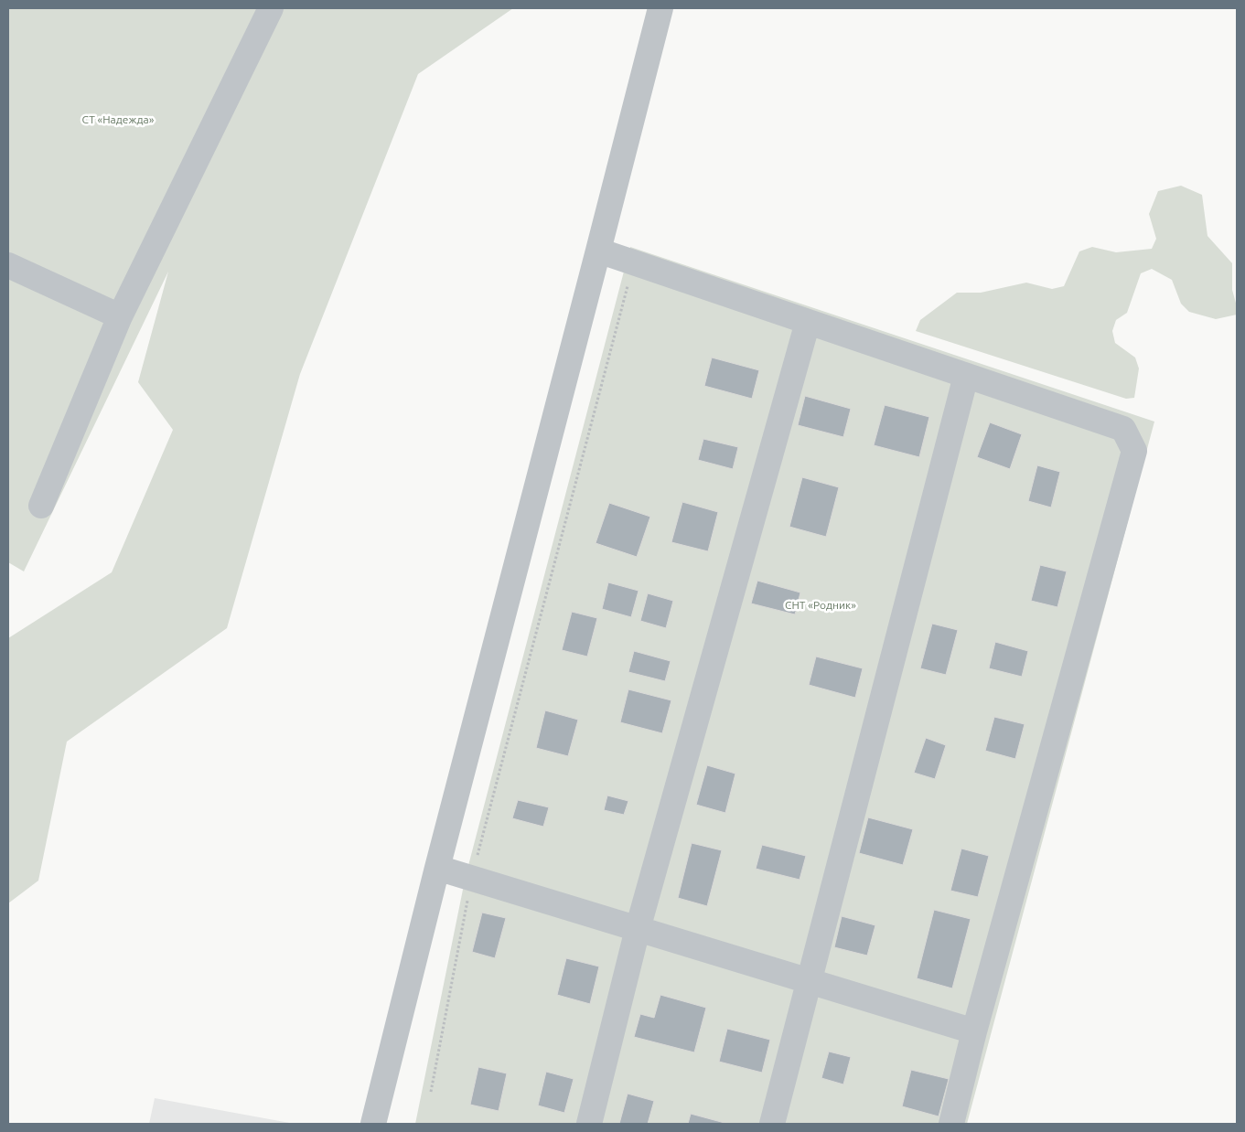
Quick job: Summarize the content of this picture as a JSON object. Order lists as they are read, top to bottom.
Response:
{
  "parks": ["СТ «Надежда»", "СНТ «Родник»"]
}
